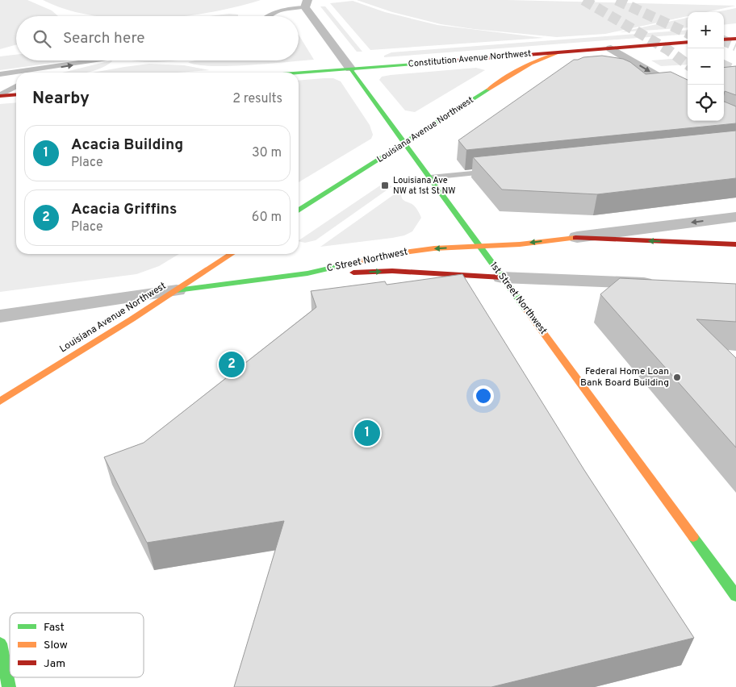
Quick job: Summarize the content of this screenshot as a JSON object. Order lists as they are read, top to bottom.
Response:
{
  "streets": {
    "main road": [
      "Constitution Avenue Northwest",
      "Louisiana Avenue Northwest",
      "C Street Northwest",
      "1st Street Northwest"
    ]
  },
  "crossings": [
    ["Constitution Avenue Northwest", "Louisiana Avenue Northwest"],
    ["Constitution Avenue Northwest", "1st Street Northwest"],
    ["Louisiana Avenue Northwest", "C Street Northwest"],
    ["Louisiana Avenue Northwest", "1st Street Northwest"],
    ["C Street Northwest", "1st Street Northwest"]
  ],
  "places": {
    "transit": ["Louisiana Ave NW at 1st St NW"],
    "other": ["Federal Home Loan Bank Board Building"]
  },
  "legend": ["Fast", "Slow", "Jam"],
  "page": {
    "map_buttons": ["+", "−"],
    "search": "Search here",
    "heading": ["Nearby", "2 results"],
    "list": [
      {
        "mark": "1",
        "name": "Acacia Building",
        "note": "Place",
        "value": "30 m"
      },
      {
        "mark": "2",
        "name": "Acacia Griffins",
        "note": "Place",
        "value": "60 m"
      }
    ],
    "pins": ["2", "1"]
  }
}
